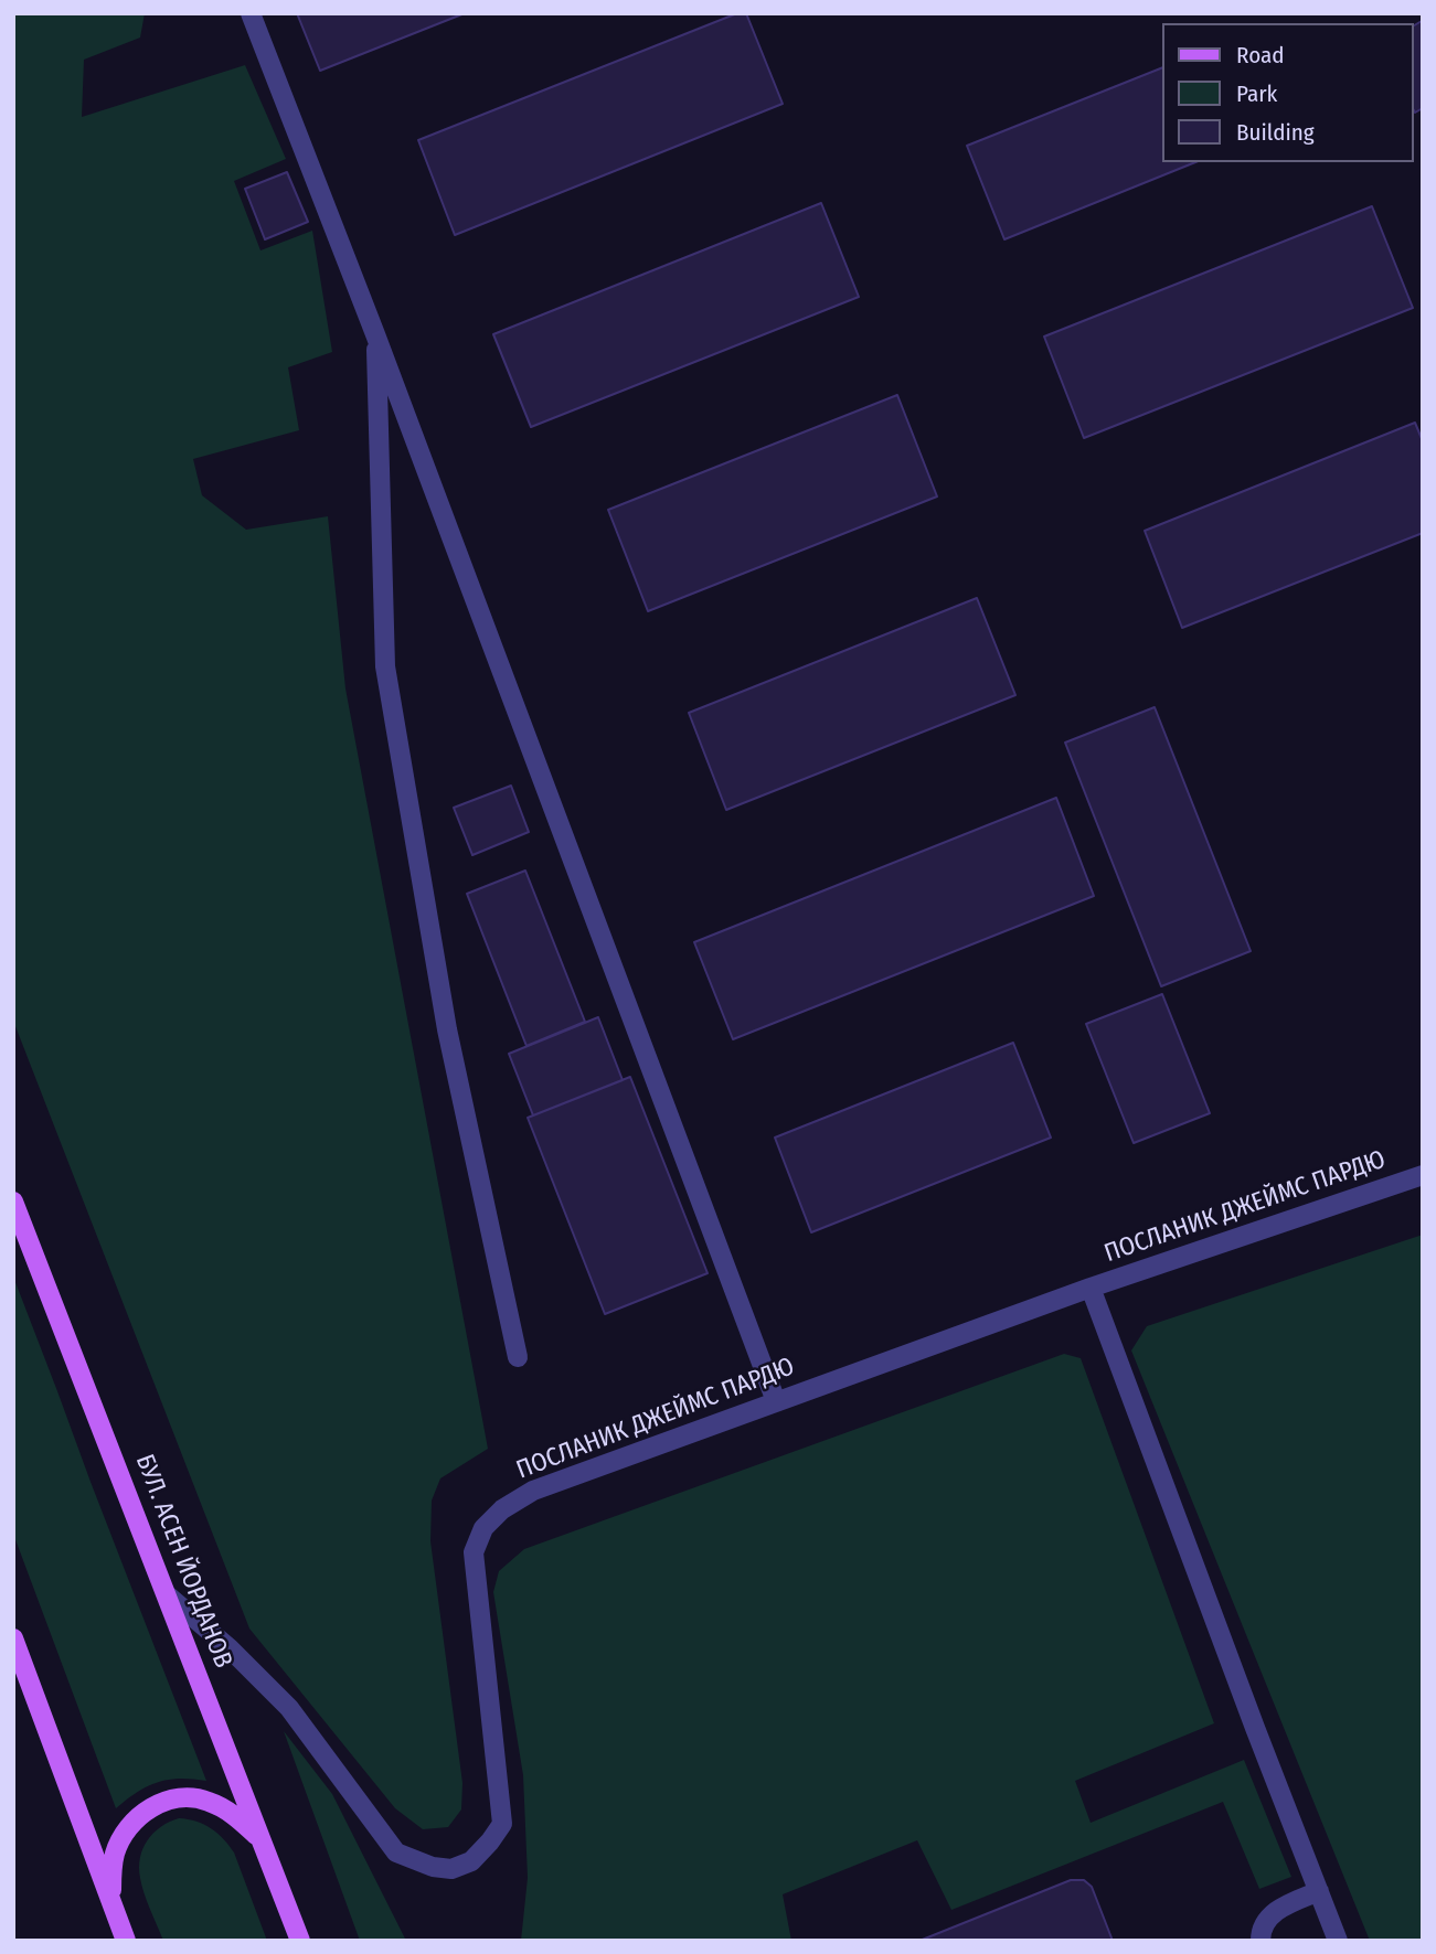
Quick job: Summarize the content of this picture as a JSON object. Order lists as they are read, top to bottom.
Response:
{
  "streets": {
    "main road": ["БУЛ. АСЕН ЙОРДАНОВ"],
    "street": ["ПОСЛАНИК ДЖЕЙМС ПАРДЮ"]
  },
  "crossings": [
    ["ПОСЛАНИК ДЖЕЙМС ПАРДЮ", "БУЛ. АСЕН ЙОРДАНОВ"]
  ],
  "legend": ["Road", "Park", "Building"]
}
